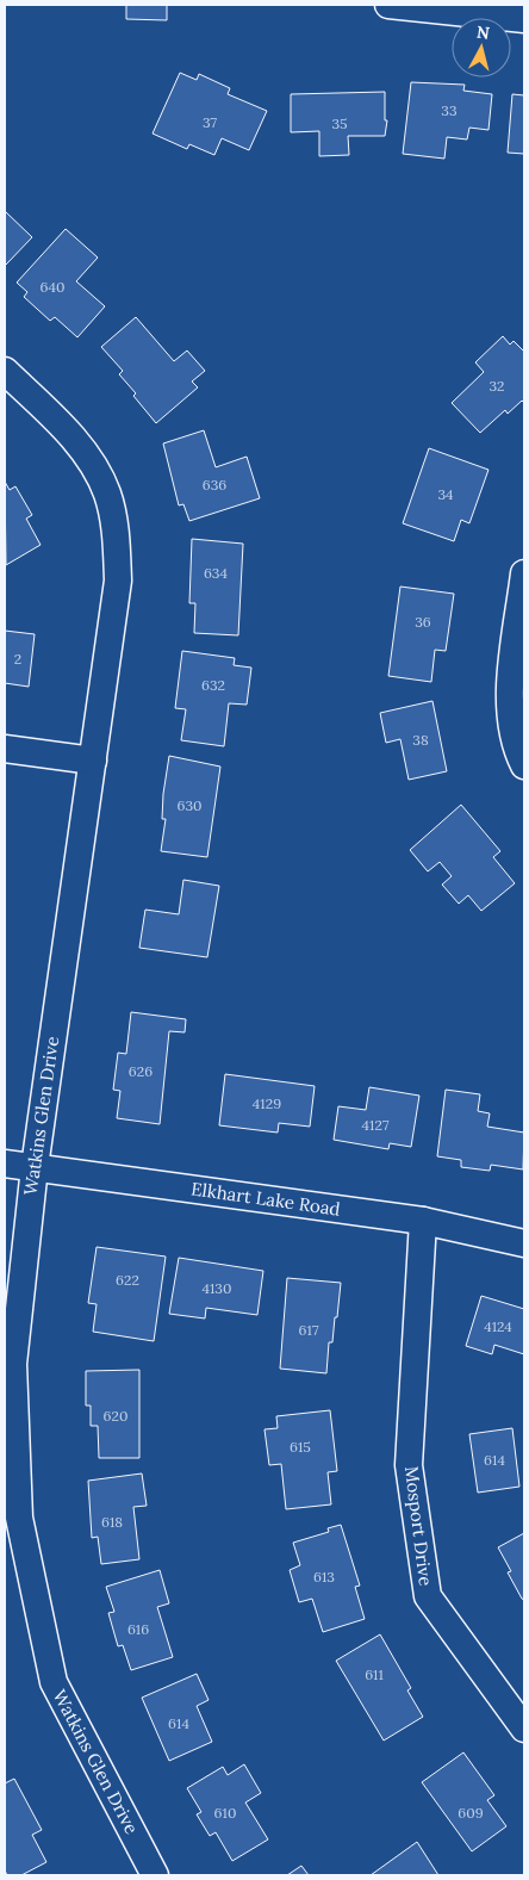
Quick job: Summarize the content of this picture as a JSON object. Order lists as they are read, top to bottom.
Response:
{
  "streets": {
    "street": ["Watkins Glen Drive", "Elkhart Lake Road", "Mosport Drive"]
  },
  "crossings": [
    ["Watkins Glen Drive", "Elkhart Lake Road"],
    ["Elkhart Lake Road", "Mosport Drive"]
  ],
  "house_numbers": [
    "33",
    "37",
    "35",
    "640",
    "32",
    "636",
    "34",
    "634",
    "36",
    "2",
    "632",
    "38",
    "630",
    "626",
    "4129",
    "4127",
    "622",
    "4130",
    "4124",
    "617",
    "620",
    "615",
    "614",
    "618",
    "613",
    "616",
    "611",
    "614",
    "610",
    "609"
  ],
  "north": "top"
}
